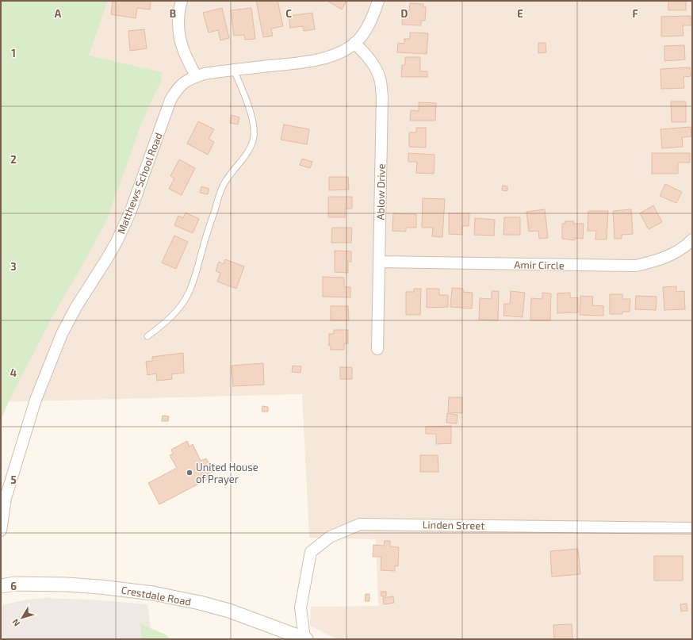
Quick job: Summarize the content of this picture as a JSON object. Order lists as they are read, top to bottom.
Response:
{
  "streets": {
    "street": [
      "Matthews School Road",
      "Ablow Drive",
      "Amir Circle",
      "Linden Street",
      "Crestdale Road"
    ]
  },
  "crossings": [
    ["Matthews School Road", "Ablow Drive"],
    ["Ablow Drive", "Amir Circle"],
    ["Linden Street", "Crestdale Road"]
  ],
  "places": ["United House of Prayer"],
  "north": "bottom left",
  "grid": {
    "columns": [
      "A",
      "B",
      "C",
      "D",
      "E",
      "F"
    ],
    "rows": [
      "1",
      "2",
      "3",
      "4",
      "5",
      "6"
    ]
  }
}
